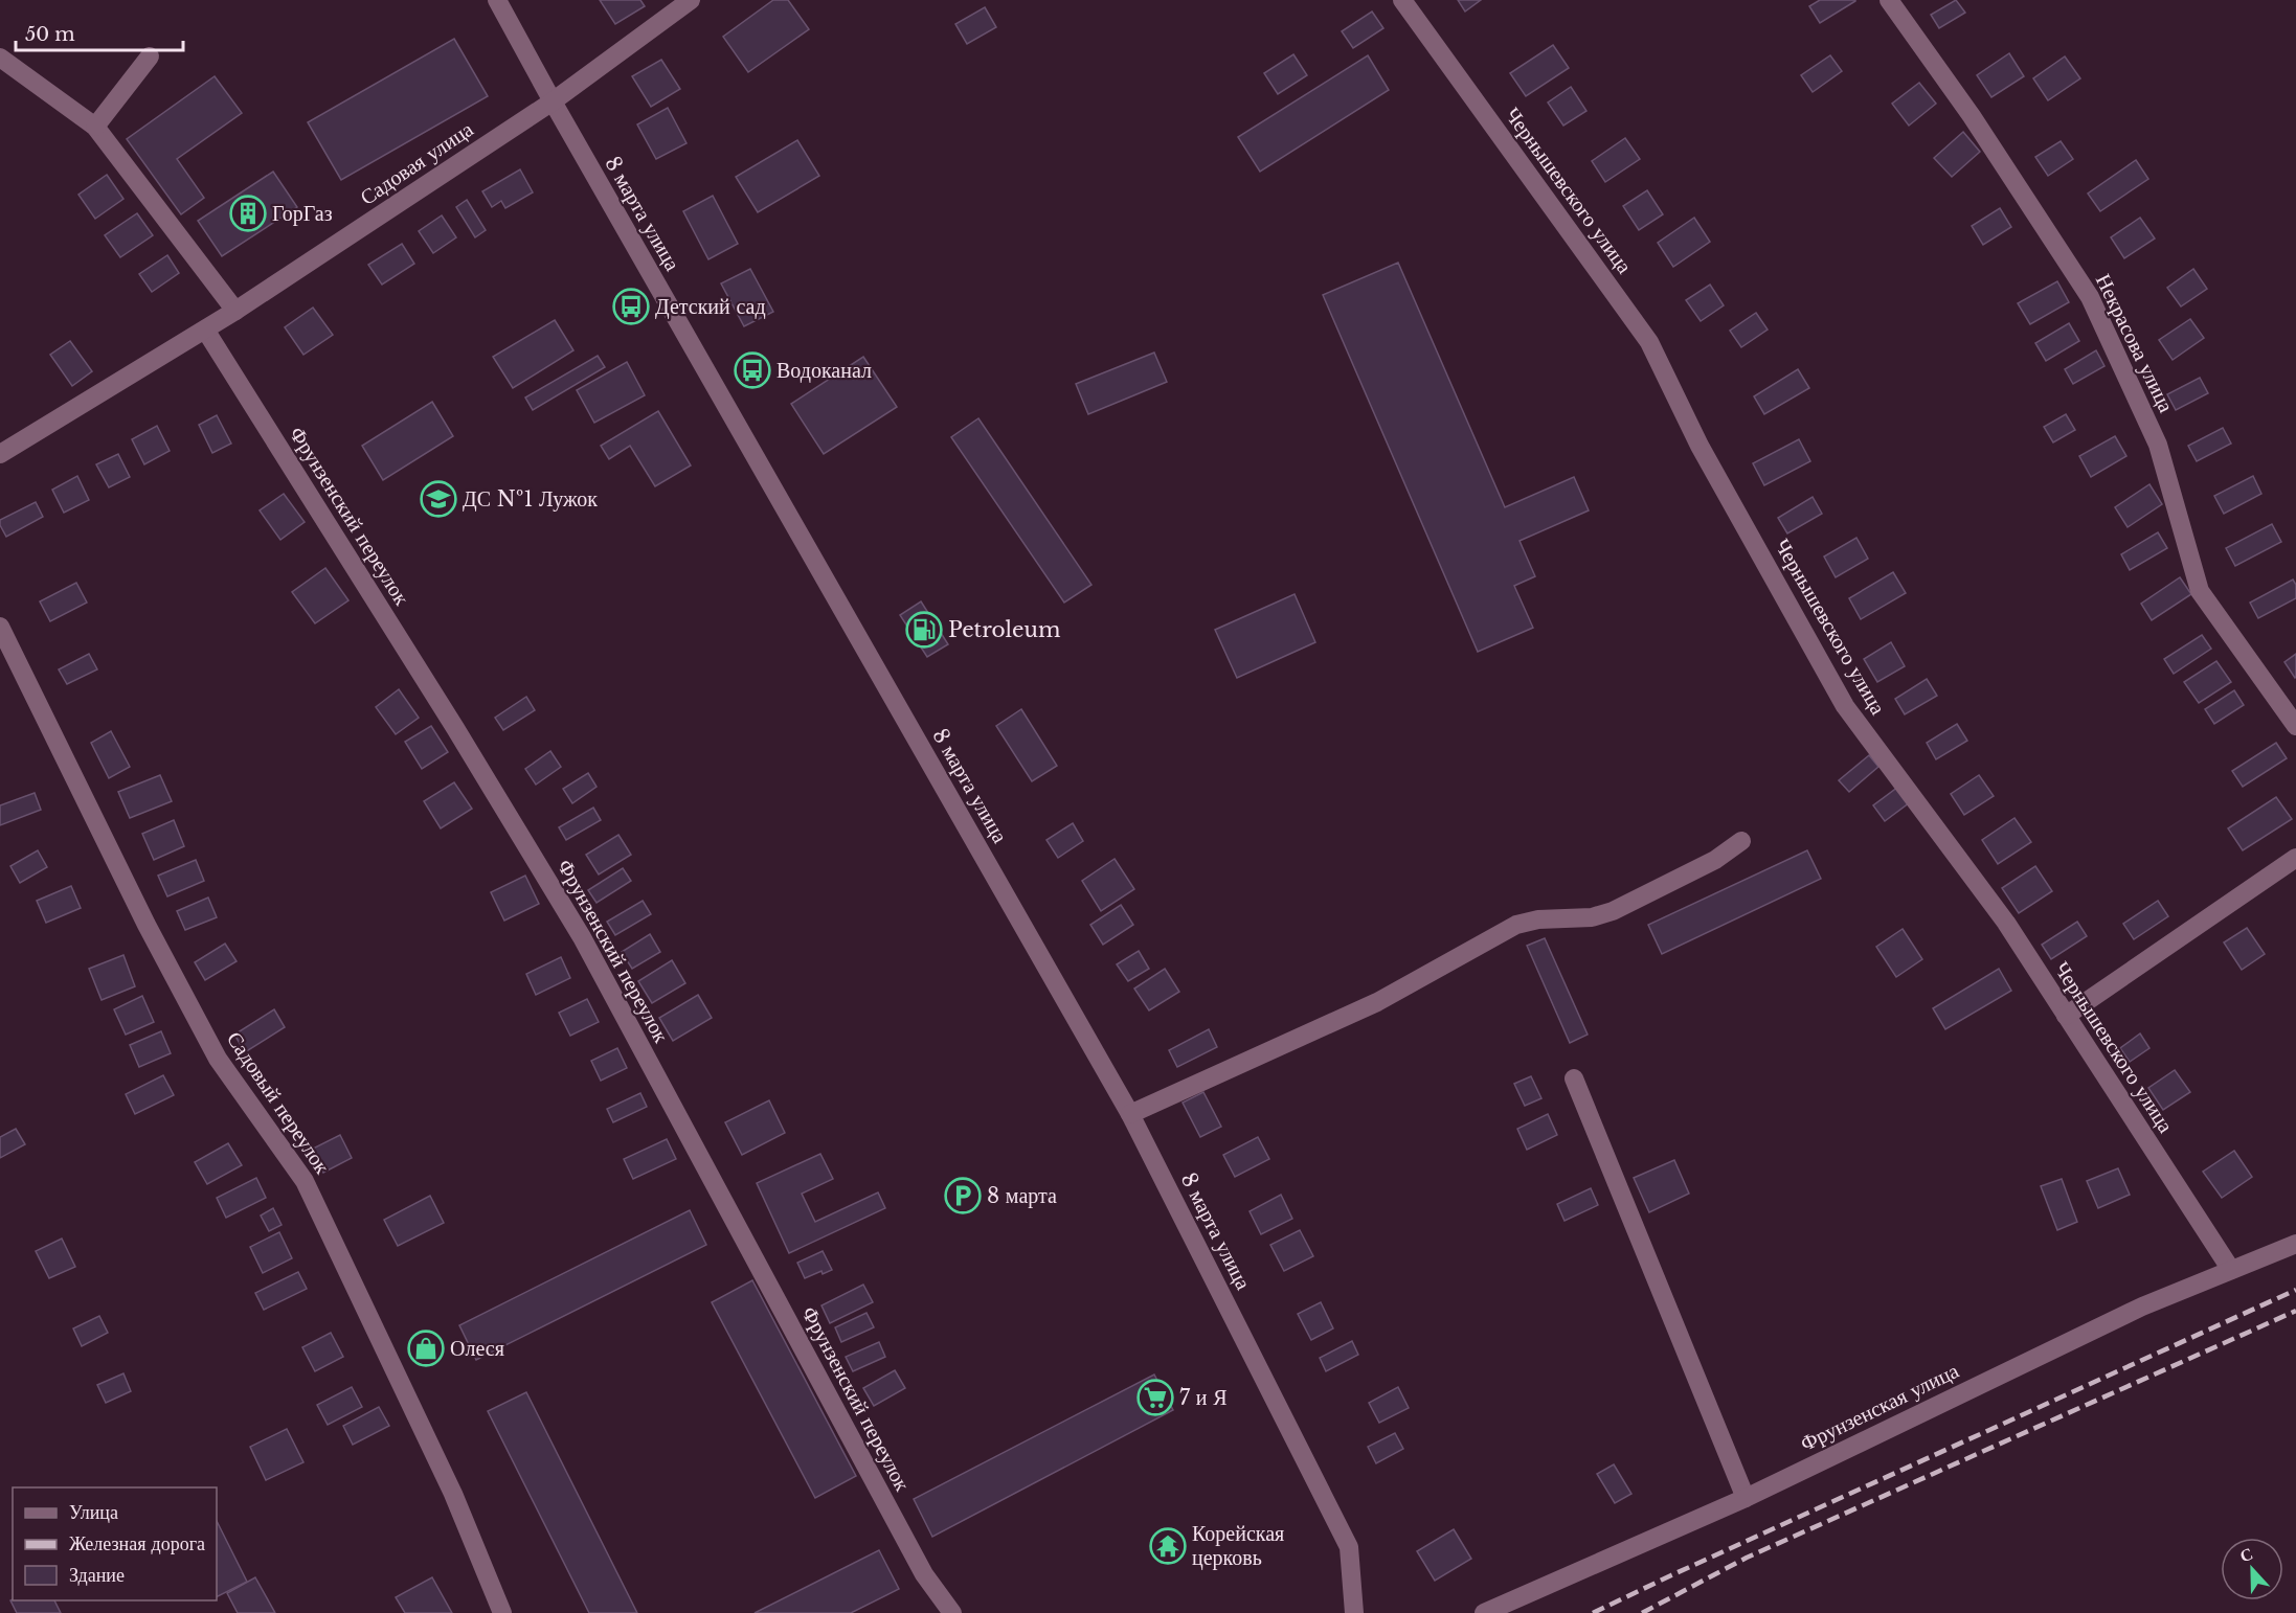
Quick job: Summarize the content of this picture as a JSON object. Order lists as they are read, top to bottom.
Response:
{
  "streets": {
    "street": [
      "Садовая улица",
      "Чернышевского улица",
      "8 марта улица",
      "Некрасова улица",
      "Фрунзенский переулок",
      "Садовый переулок",
      "Фрунзенская улица"
    ]
  },
  "crossings": [
    ["Садовая улица", "8 марта улица"],
    ["Садовая улица", "Фрунзенский переулок"],
    ["Чернышевского улица", "Фрунзенская улица"]
  ],
  "places": {
    "building": ["ГорГаз"],
    "bus stop": ["Детский сад", "Водоканал"],
    "school or university": ["ДС №1 Лужок"],
    "fuel station": ["Petroleum"],
    "parking": ["8 марта"],
    "shop": ["Олеся"],
    "supermarket": ["7 и Я"],
    "temple": ["Корейская церковь"]
  },
  "legend": ["Улица", "Железная дорога", "Здание"],
  "scale_bar": "50 m",
  "north": "top"
}
